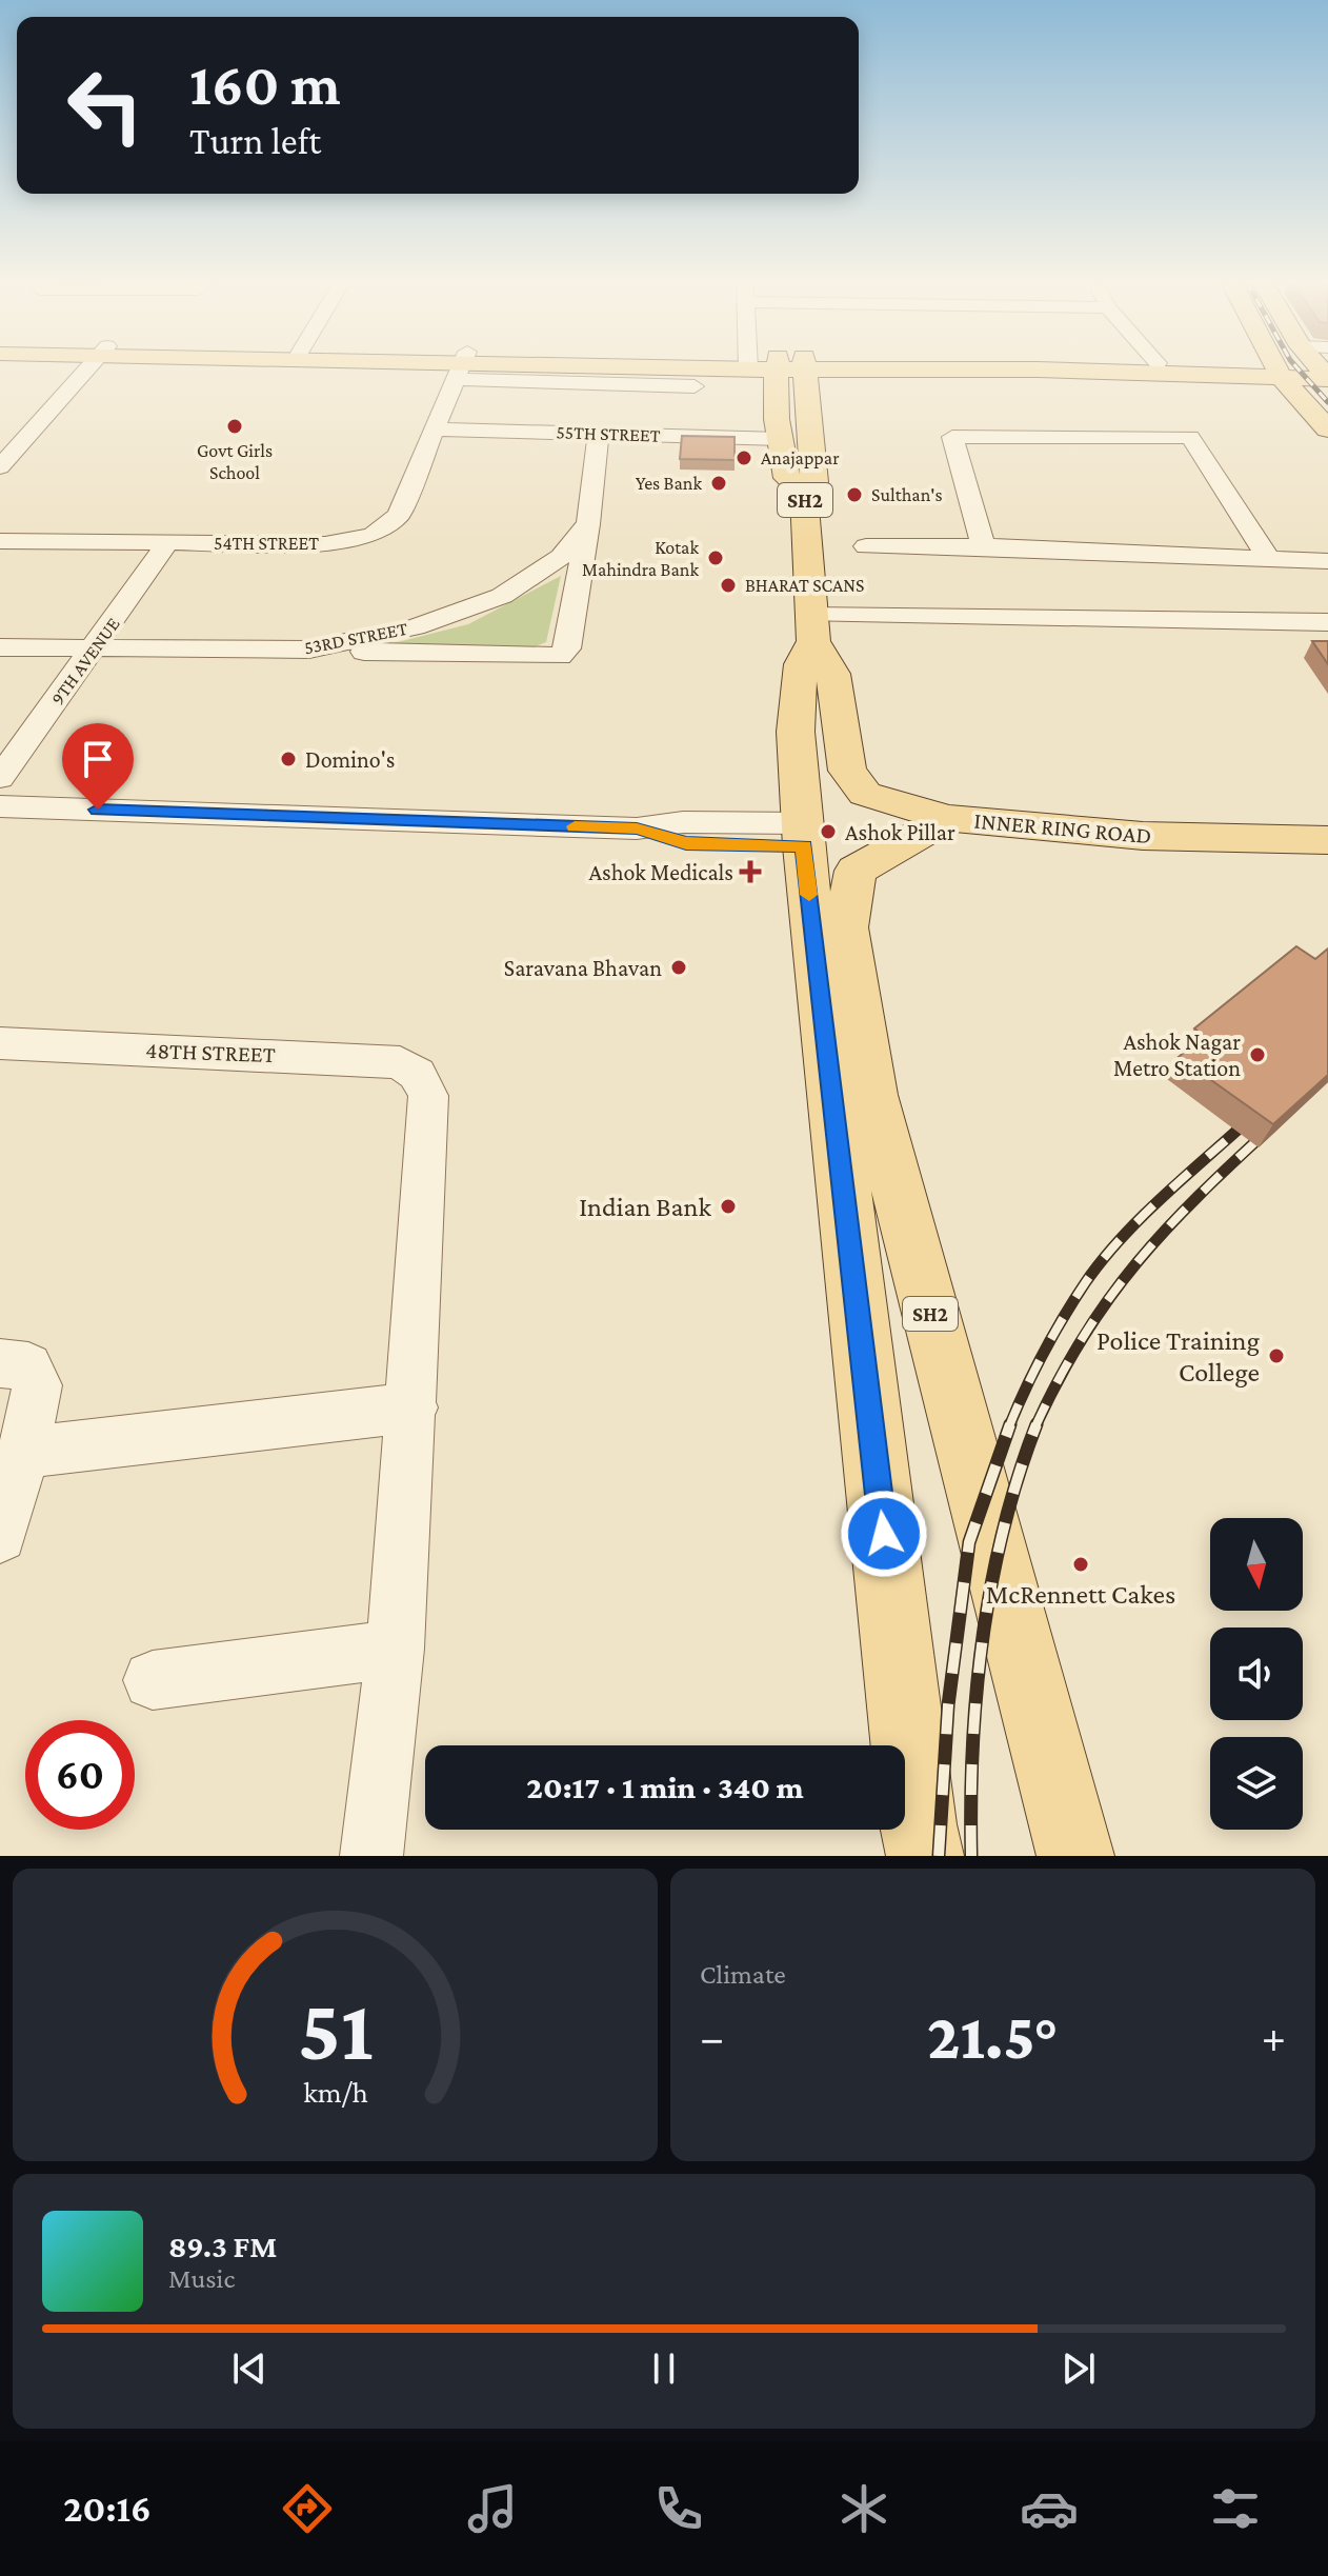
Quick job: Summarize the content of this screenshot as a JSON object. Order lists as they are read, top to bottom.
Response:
{
  "streets": {
    "main road": ["SH2", "INNER RING ROAD"],
    "street": [
      "55TH STREET",
      "54TH STREET",
      "53RD STREET",
      "9TH AVENUE",
      "48TH STREET"
    ]
  },
  "crossings": [
    ["55TH STREET", "54TH STREET"],
    ["55TH STREET", "INNER RING ROAD"],
    ["SH2", "INNER RING ROAD"],
    ["54TH STREET", "9TH AVENUE"],
    ["53RD STREET", "9TH AVENUE"]
  ],
  "places": {
    "other": [
      "Govt Girls School",
      "Anajappar",
      "Yes Bank",
      "Sulthan's",
      "Kotak Mahindra Bank",
      "BHARAT SCANS",
      "Domino's",
      "Ashok Pillar",
      "Saravana Bhavan",
      "Ashok Nagar Metro Station",
      "Indian Bank",
      "Police Training College",
      "McRennett Cakes"
    ],
    "health": ["Ashok Medicals"]
  },
  "north": "bottom",
  "page": {
    "turn": ["160 m", "Turn left"],
    "limit": "60",
    "trip": "20:17 · 1 min · 340 m",
    "tile": "Climate",
    "heat": ["−", "21.5°", "+"],
    "song": ["89.3 FM", "Music"],
    "tabs": "20:16",
    "gauge": ["51", "km/h"]
  }
}
